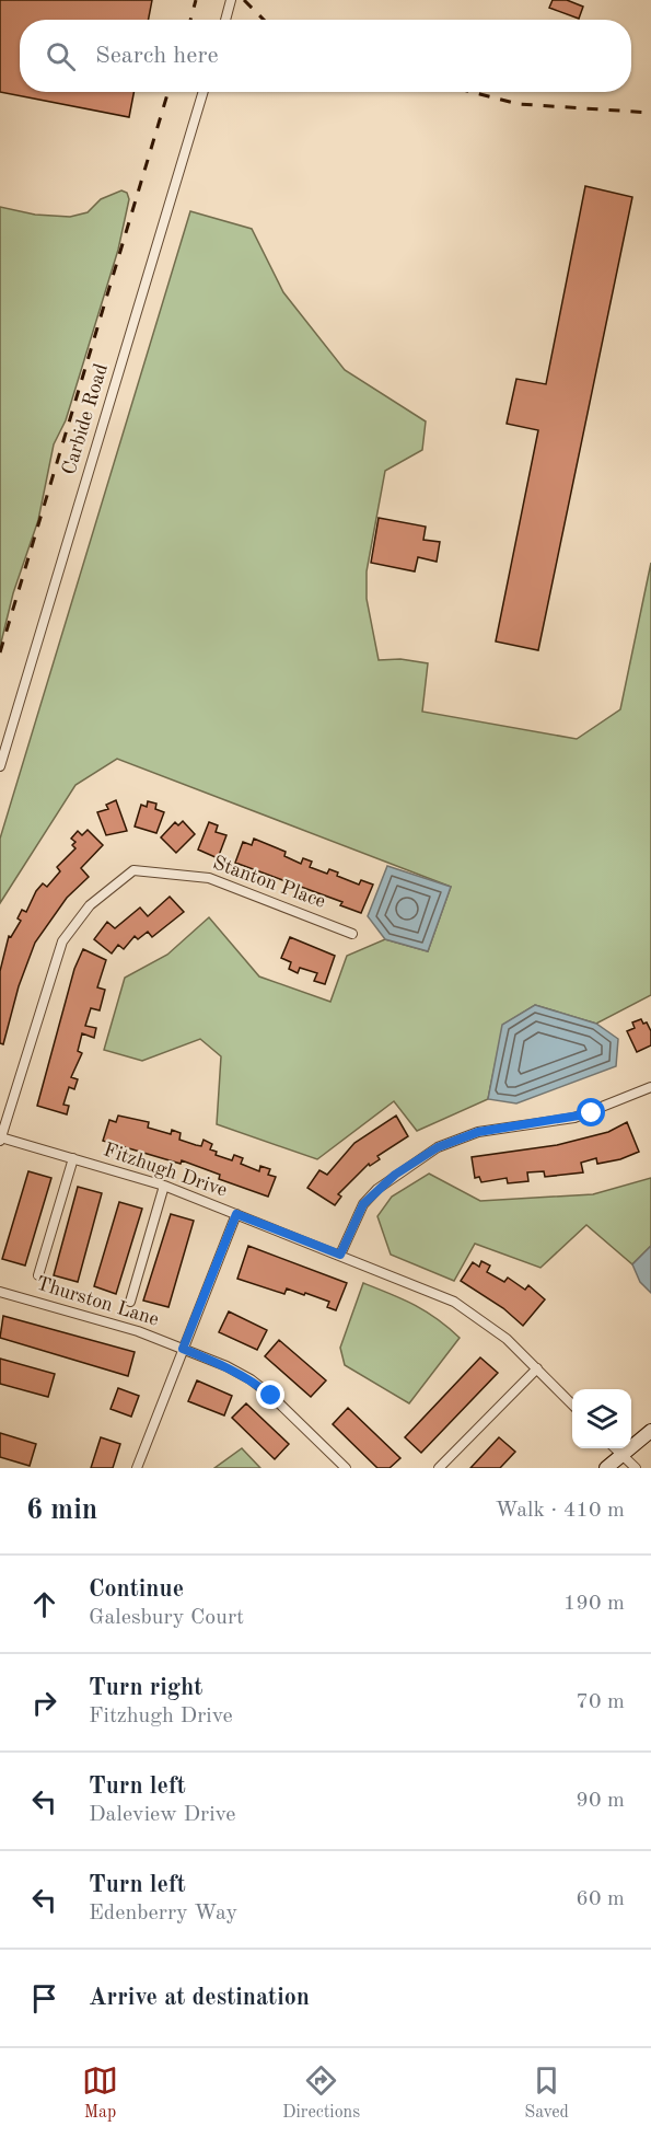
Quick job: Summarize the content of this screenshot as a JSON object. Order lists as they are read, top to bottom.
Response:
{
  "streets": {
    "street": [
      "Carbide Road",
      "Stanton Place",
      "Fitzhugh Drive",
      "Thurston Lane"
    ]
  },
  "crossings": [
    ["Stanton Place", "Fitzhugh Drive"]
  ],
  "page": {
    "search": "Search here",
    "heading": ["6 min", "Walk · 410 m"],
    "list": [
      ["Continue", "Galesbury Court", "190 m"],
      ["Turn right", "Fitzhugh Drive", "70 m"],
      ["Turn left", "Daleview Drive", "90 m"],
      ["Turn left", "Edenberry Way", "60 m"],
      "Arrive at destination"
    ],
    "nav": ["Map", "Directions", "Saved"]
  }
}
